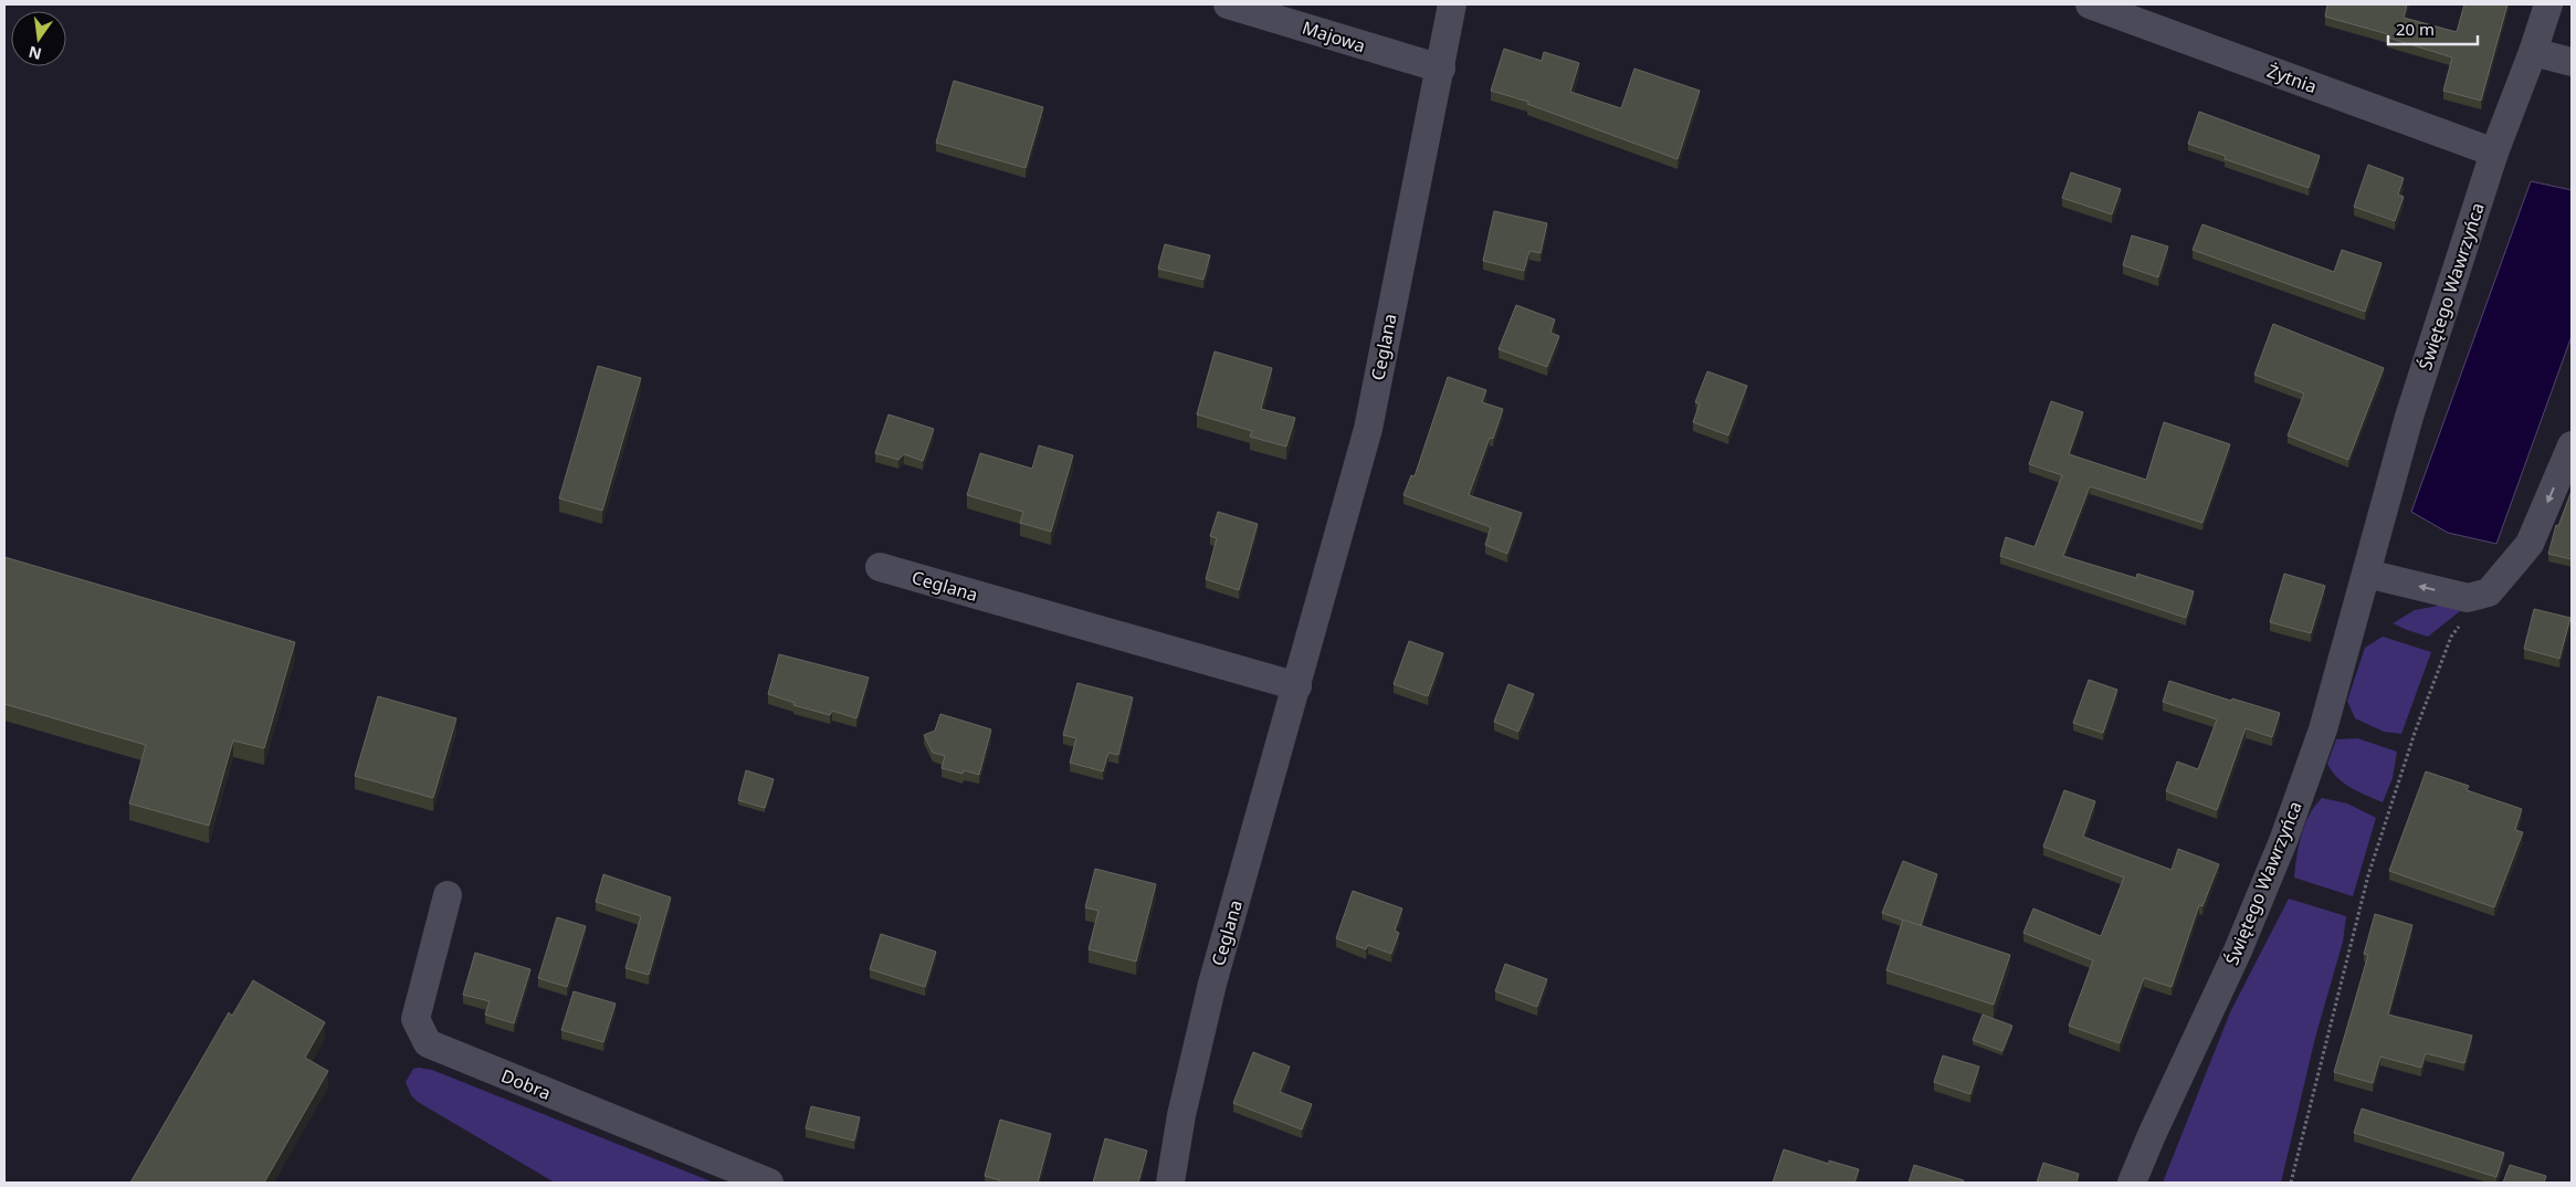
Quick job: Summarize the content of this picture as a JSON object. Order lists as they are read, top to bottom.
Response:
{
  "streets": {
    "street": [
      "Majowa",
      "Żytnia",
      "Świętego Wawrzyńca",
      "Ceglana",
      "Dobra"
    ]
  },
  "crossings": [
    ["Majowa", "Ceglana"],
    ["Żytnia", "Świętego Wawrzyńca"]
  ],
  "scale_bar": "20 m",
  "north": "bottom"
}
